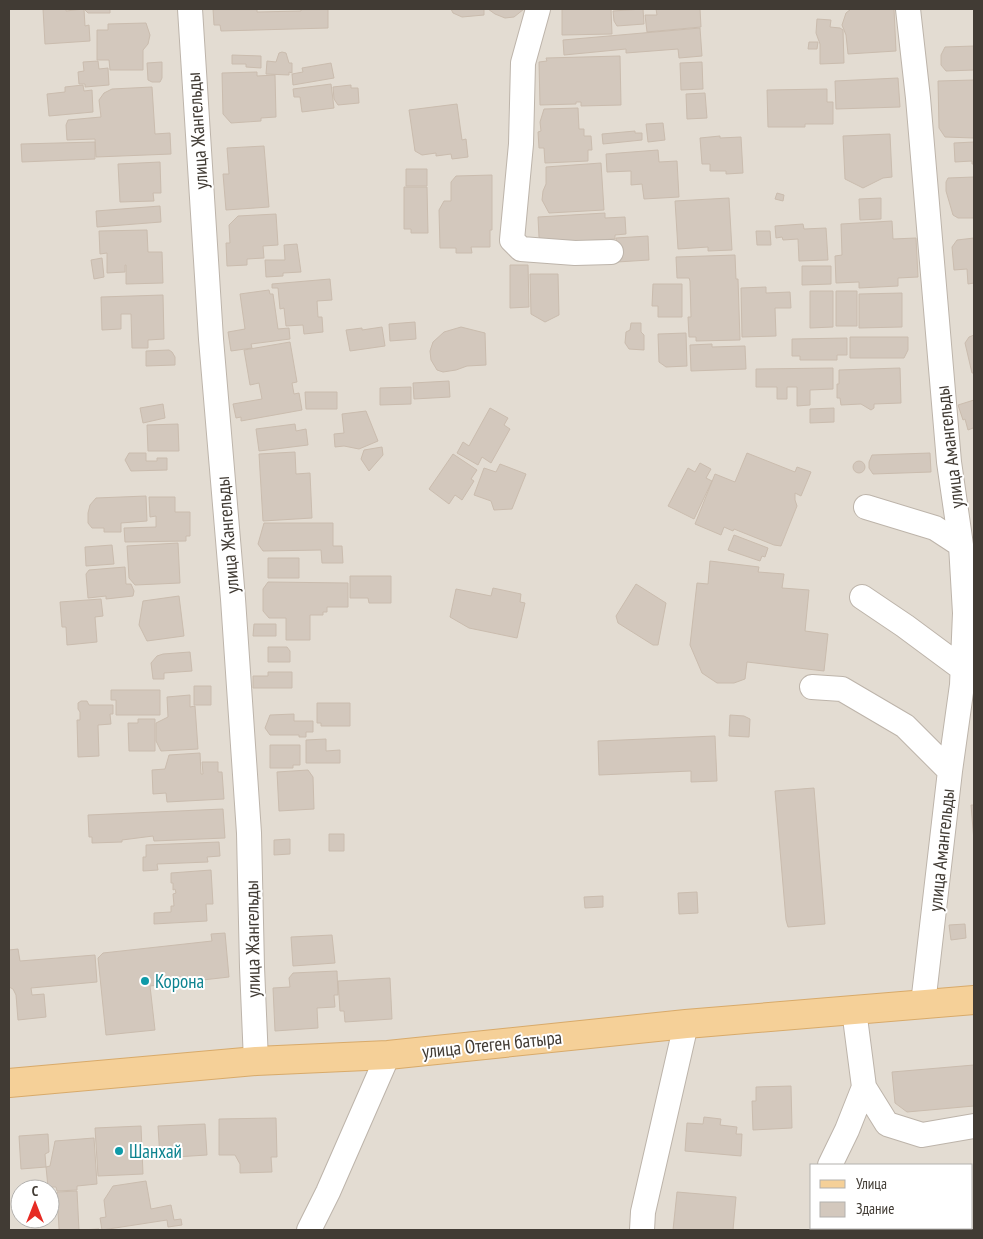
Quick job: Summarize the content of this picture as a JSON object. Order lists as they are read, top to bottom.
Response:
{
  "streets": {
    "main road": ["улица Отеген батыра"],
    "street": ["улица Жангельды", "улица Амангельды"]
  },
  "crossings": [
    ["улица Жангельды", "улица Отеген батыра"],
    ["улица Амангельды", "улица Отеген батыра"]
  ],
  "places": ["Корона", "Шанхай"],
  "legend": ["Улица", "Здание"],
  "north": "top"
}
